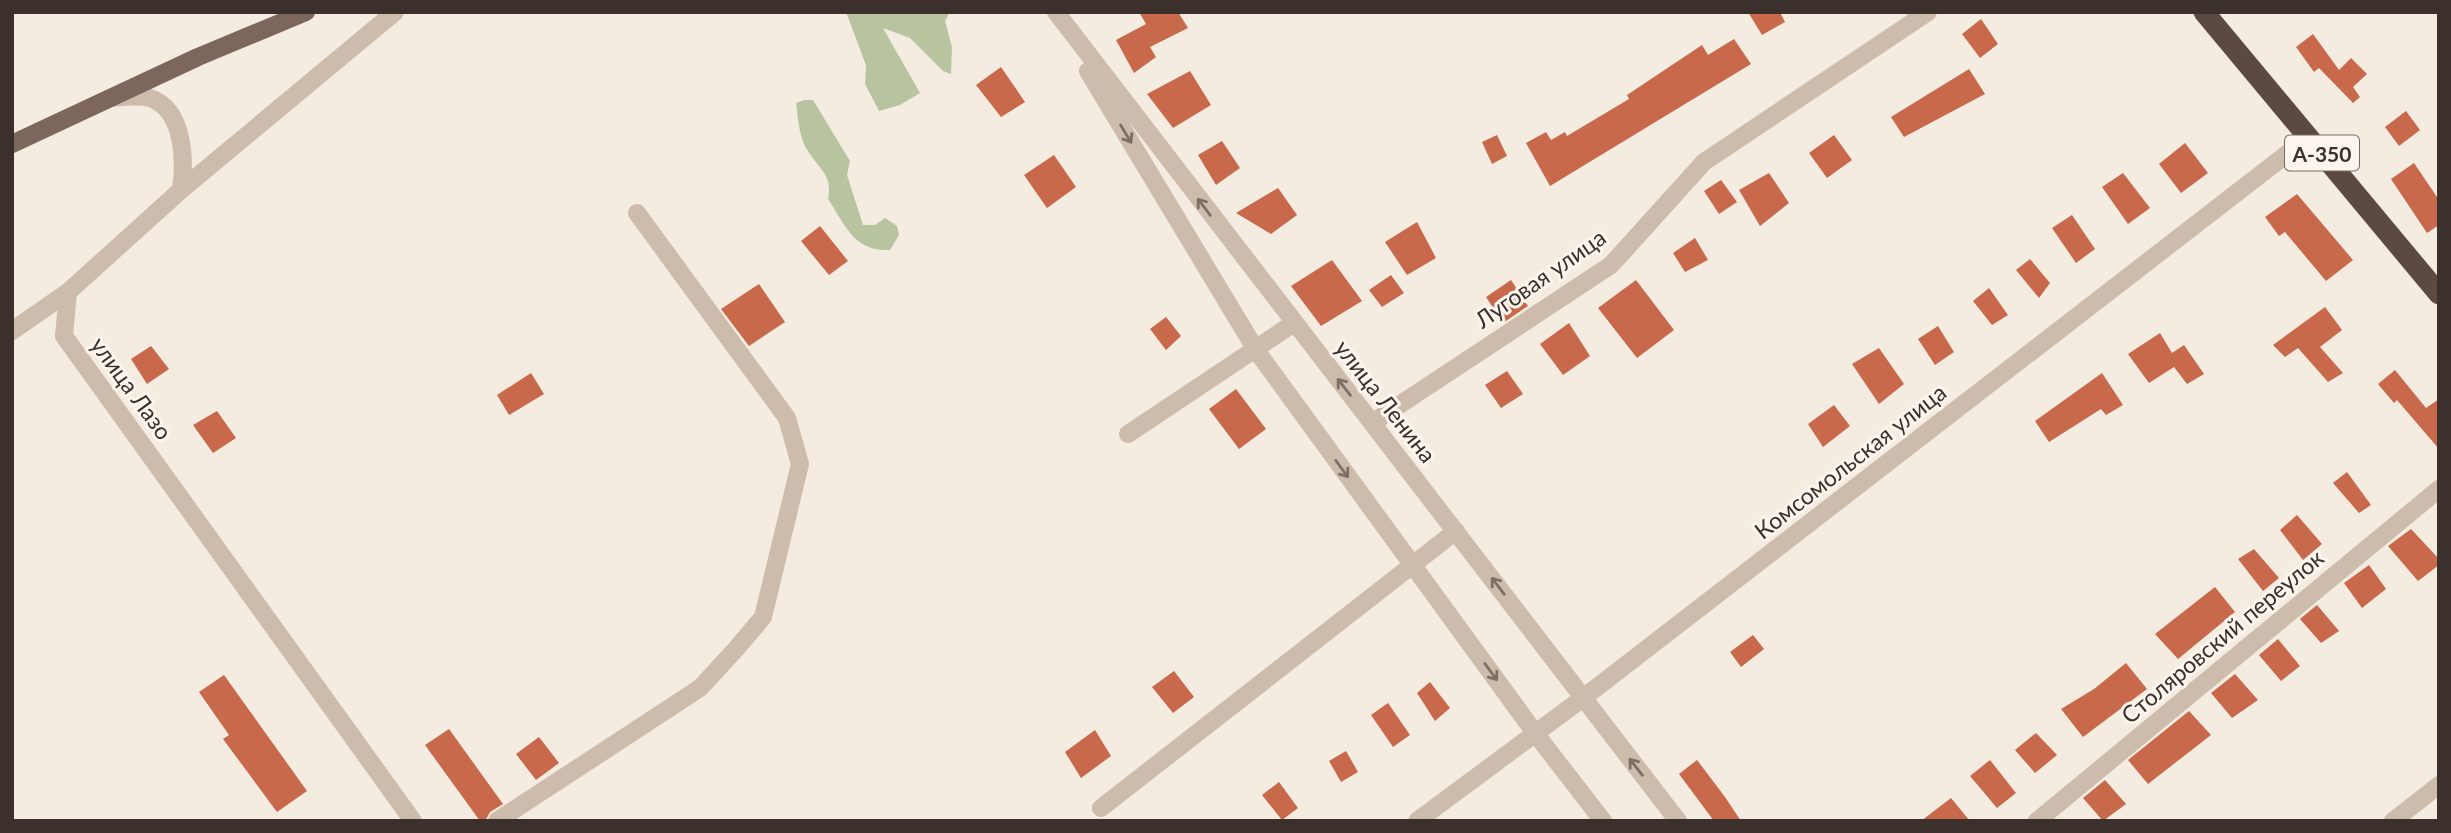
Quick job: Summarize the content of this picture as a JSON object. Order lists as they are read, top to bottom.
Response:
{
  "streets": {
    "highway": ["А-350"],
    "street": [
      "Луговая улица",
      "улица Лазо",
      "улица Ленина",
      "Комсомольская улица",
      "Столяровский переулок"
    ]
  },
  "crossings": [
    ["А-350", "Комсомольская улица"],
    ["Луговая улица", "улица Ленина"],
    ["улица Ленина", "Комсомольская улица"]
  ]
}
